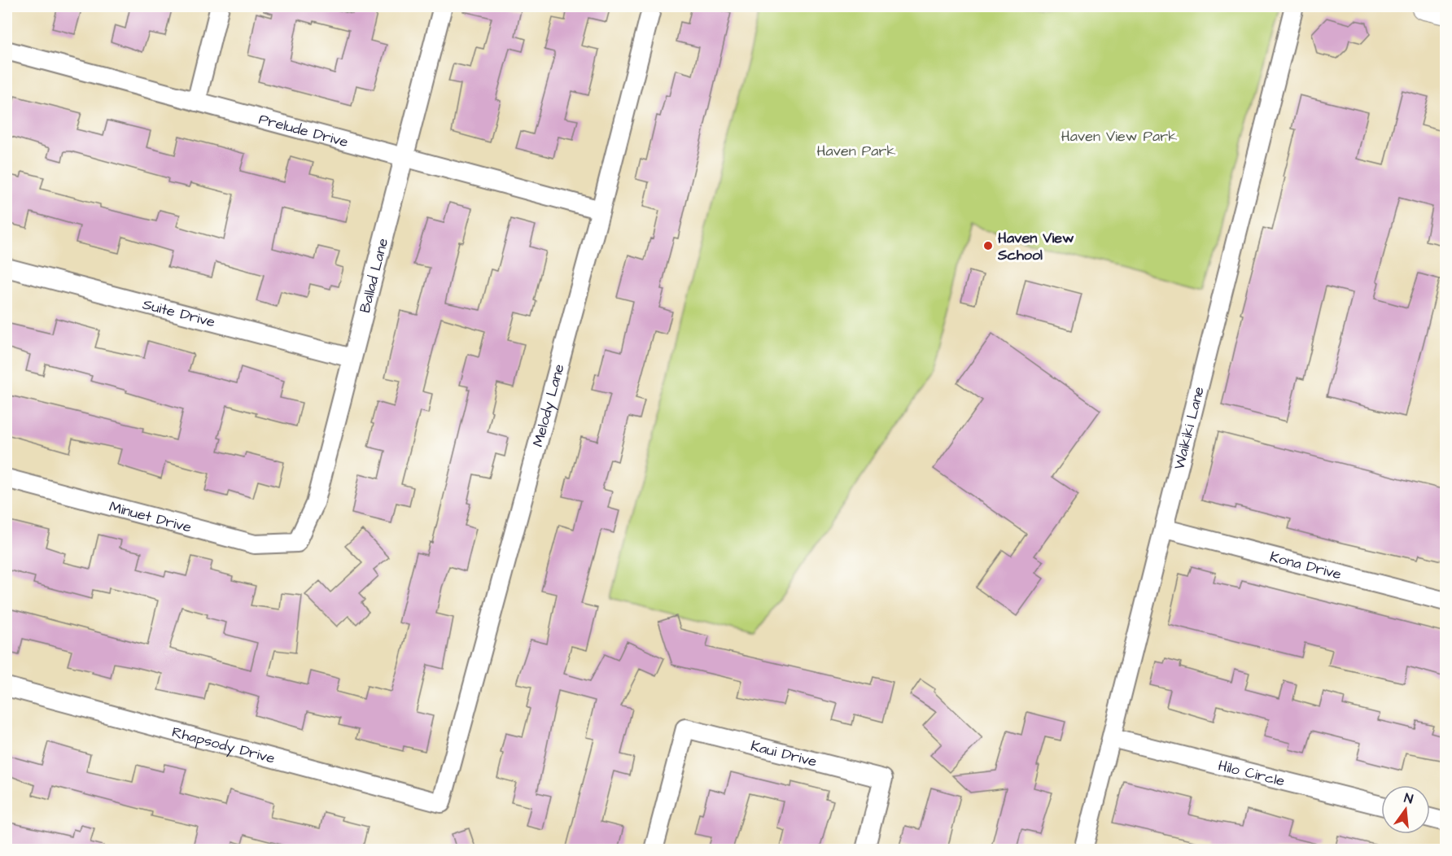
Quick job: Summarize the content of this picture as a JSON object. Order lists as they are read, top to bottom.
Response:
{
  "streets": {
    "street": [
      "Prelude Drive",
      "Ballad Lane",
      "Suite Drive",
      "Melody Lane",
      "Waikiki Lane",
      "Minuet Drive",
      "Kona Drive",
      "Rhapsody Drive",
      "Kaui Drive",
      "Hilo Circle"
    ]
  },
  "crossings": [
    ["Prelude Drive", "Ballad Lane"],
    ["Prelude Drive", "Melody Lane"],
    ["Ballad Lane", "Suite Drive"],
    ["Ballad Lane", "Minuet Drive"],
    ["Melody Lane", "Rhapsody Drive"],
    ["Waikiki Lane", "Kona Drive"],
    ["Waikiki Lane", "Hilo Circle"]
  ],
  "parks": ["Haven View Park", "Haven Park"],
  "places": ["Haven View School"],
  "north": "top"
}
